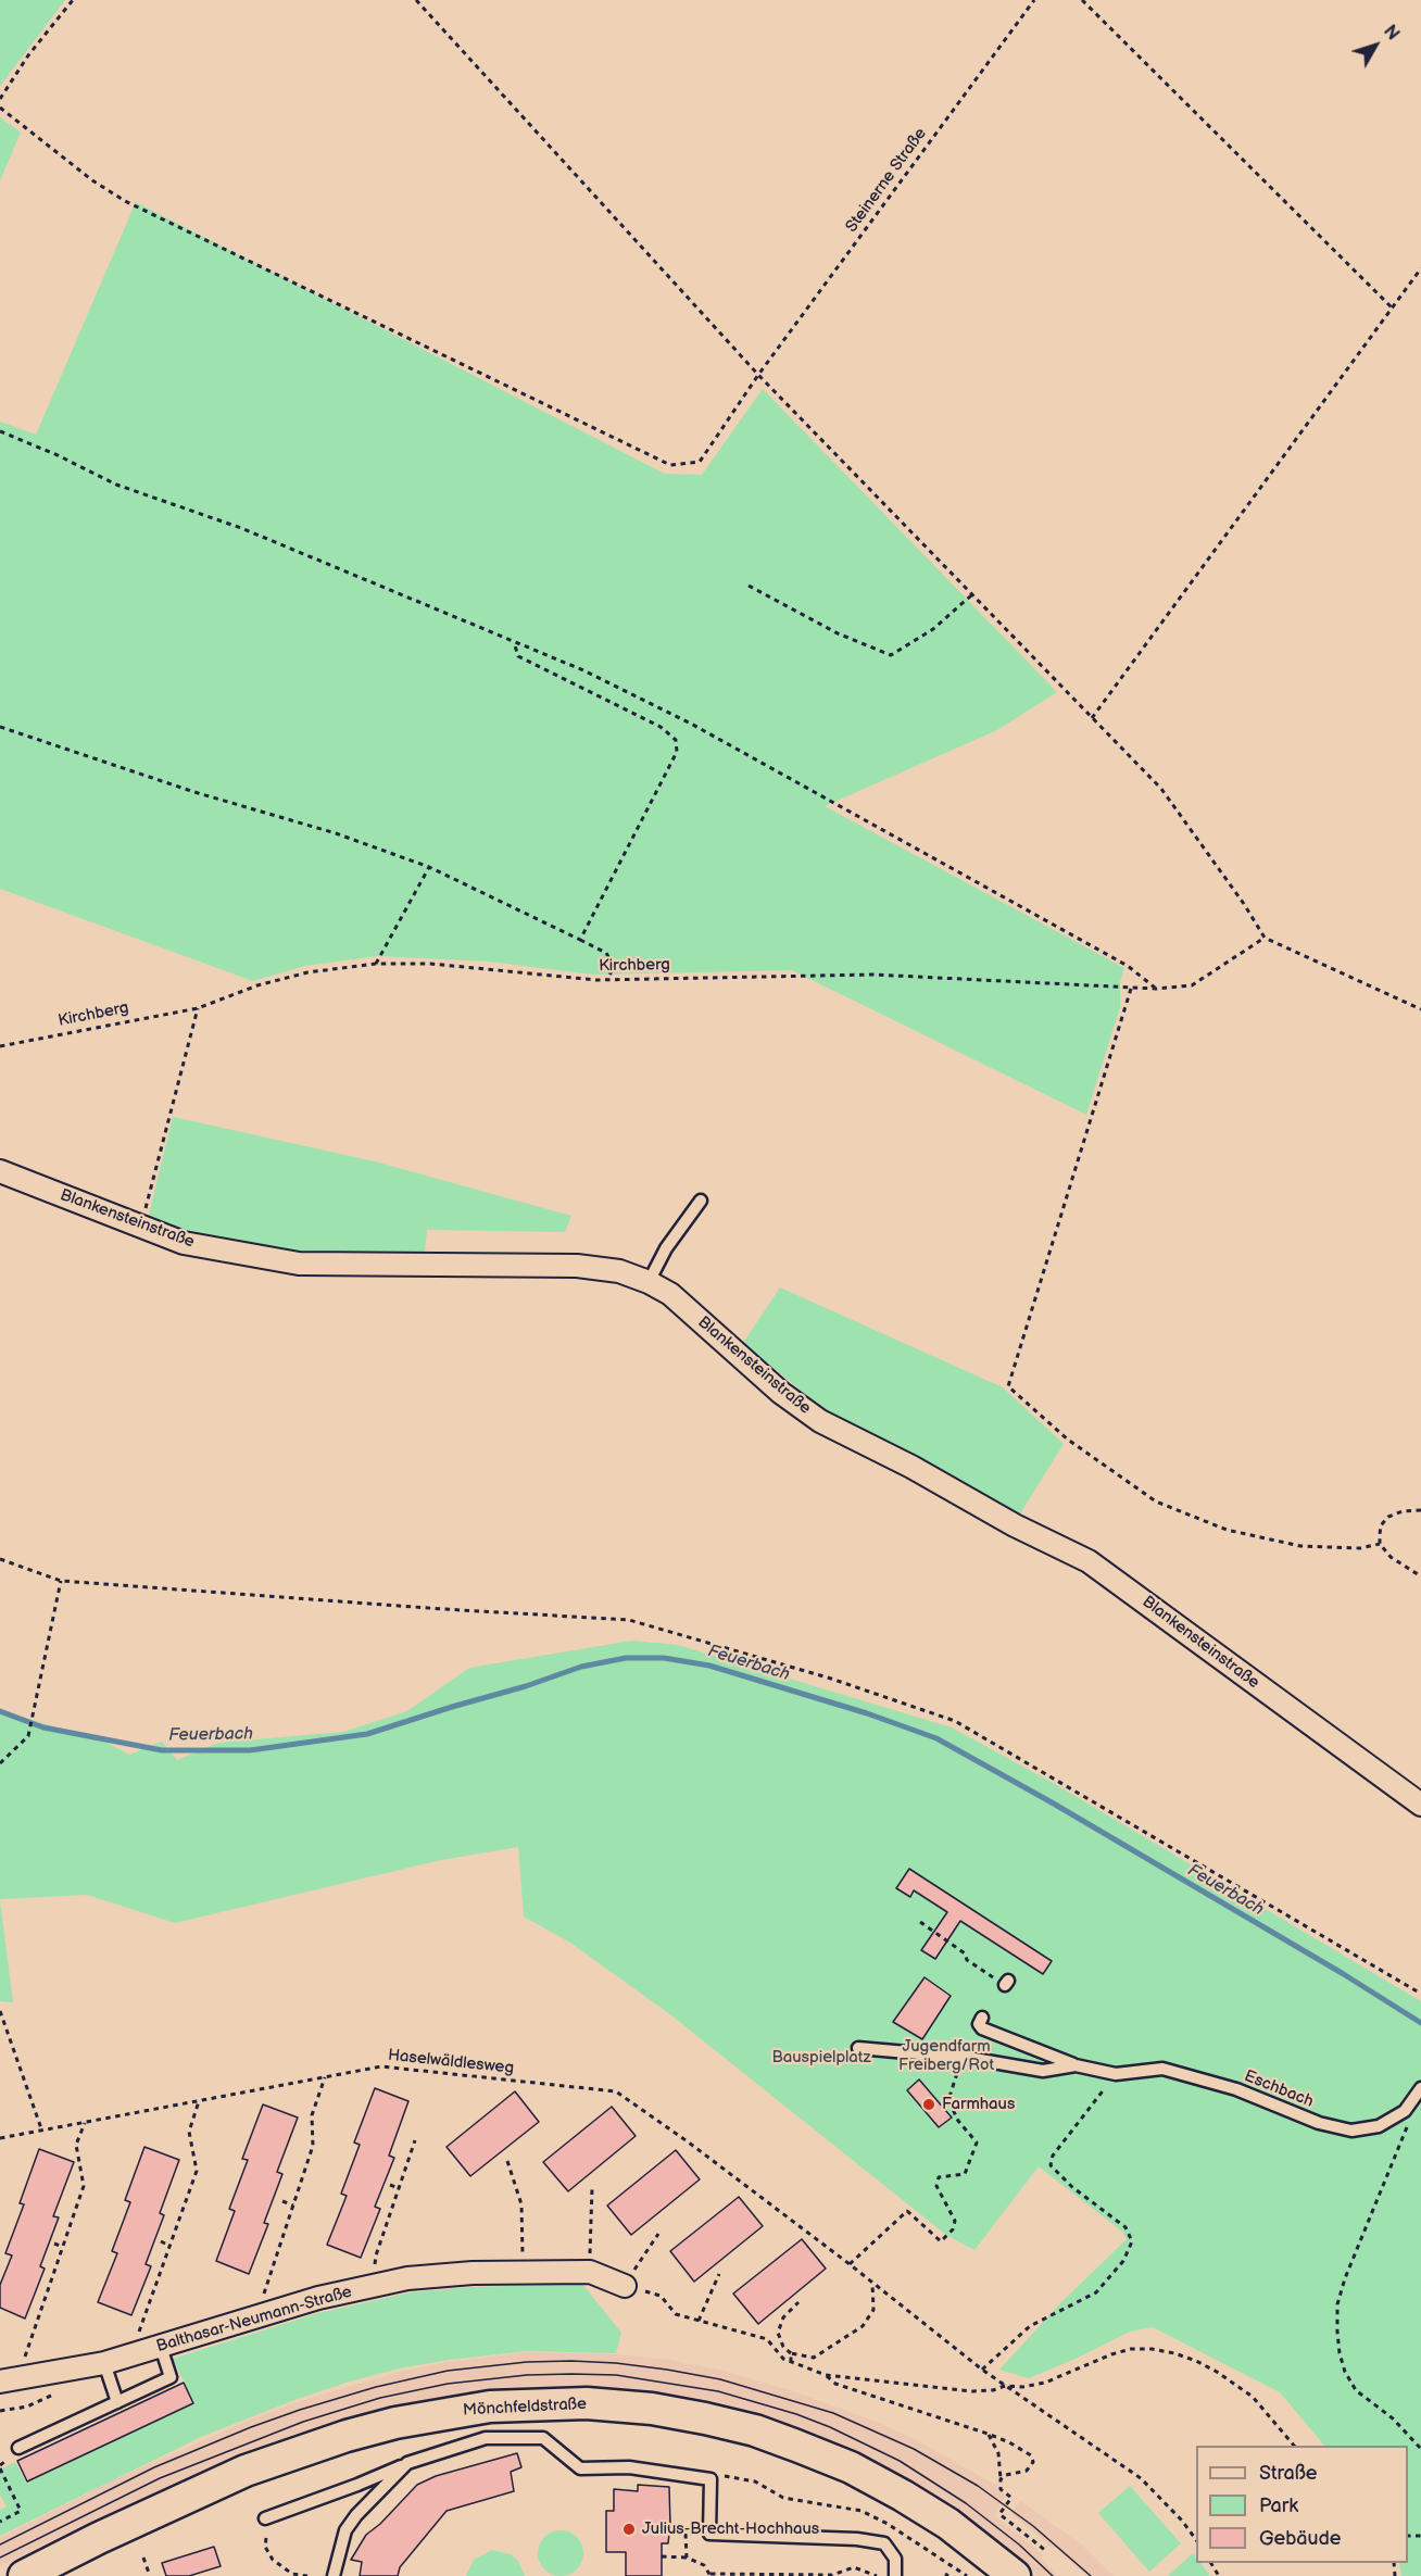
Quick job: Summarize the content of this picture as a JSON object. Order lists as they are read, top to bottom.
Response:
{
  "streets": {
    "main road": ["Mönchfeldstraße"],
    "street": ["Blankensteinstraße", "Balthasar-Neumann-Straße"],
    "lane": ["Eschbach"],
    "path": ["Steinerne Straße", "Kirchberg", "Haselwäldlesweg"]
  },
  "water": ["Feuerbach"],
  "parks": ["Jugendfarm Freiberg/Rot", "Bauspielplatz"],
  "places": ["Farmhaus", "Julius-Brecht-Hochhaus"],
  "legend": ["Straße", "Park", "Gebäude"],
  "north": "top right"
}
